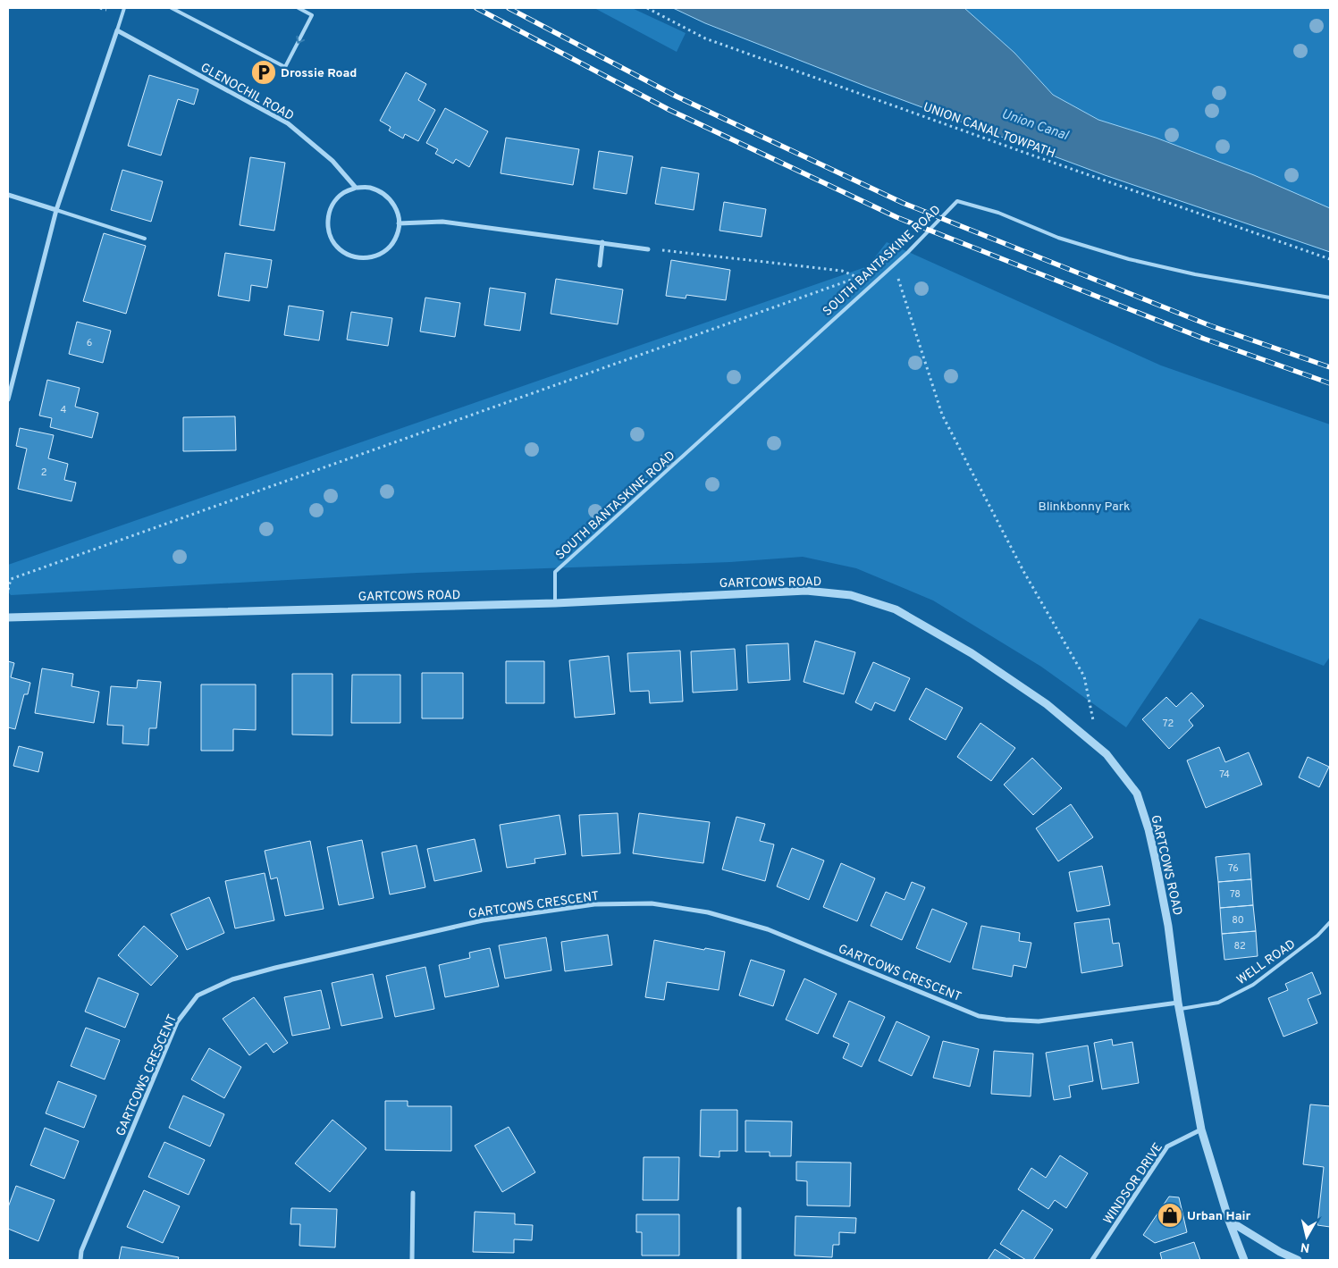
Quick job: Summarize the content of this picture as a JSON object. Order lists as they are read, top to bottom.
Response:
{
  "streets": {
    "street": [
      "GLENOCHIL ROAD",
      "GARTCOWS ROAD",
      "GARTCOWS CRESCENT",
      "WINDSOR DRIVE"
    ],
    "lane": ["SOUTH BANTASKINE ROAD", "WELL ROAD"],
    "path": ["UNION CANAL TOWPATH"]
  },
  "crossings": [
    ["SOUTH BANTASKINE ROAD", "GARTCOWS ROAD"],
    ["GARTCOWS ROAD", "GARTCOWS CRESCENT"],
    ["GARTCOWS ROAD", "WELL ROAD"],
    ["GARTCOWS ROAD", "WINDSOR DRIVE"],
    ["GARTCOWS CRESCENT", "WELL ROAD"]
  ],
  "water": ["Union Canal"],
  "parks": ["Blinkbonny Park"],
  "places": {
    "parking": ["Drossie Road"],
    "shop": ["Urban Hair"]
  },
  "house_numbers": [
    "6",
    "4",
    "2",
    "72",
    "74",
    "76",
    "78",
    "80",
    "82"
  ],
  "north": "bottom"
}
